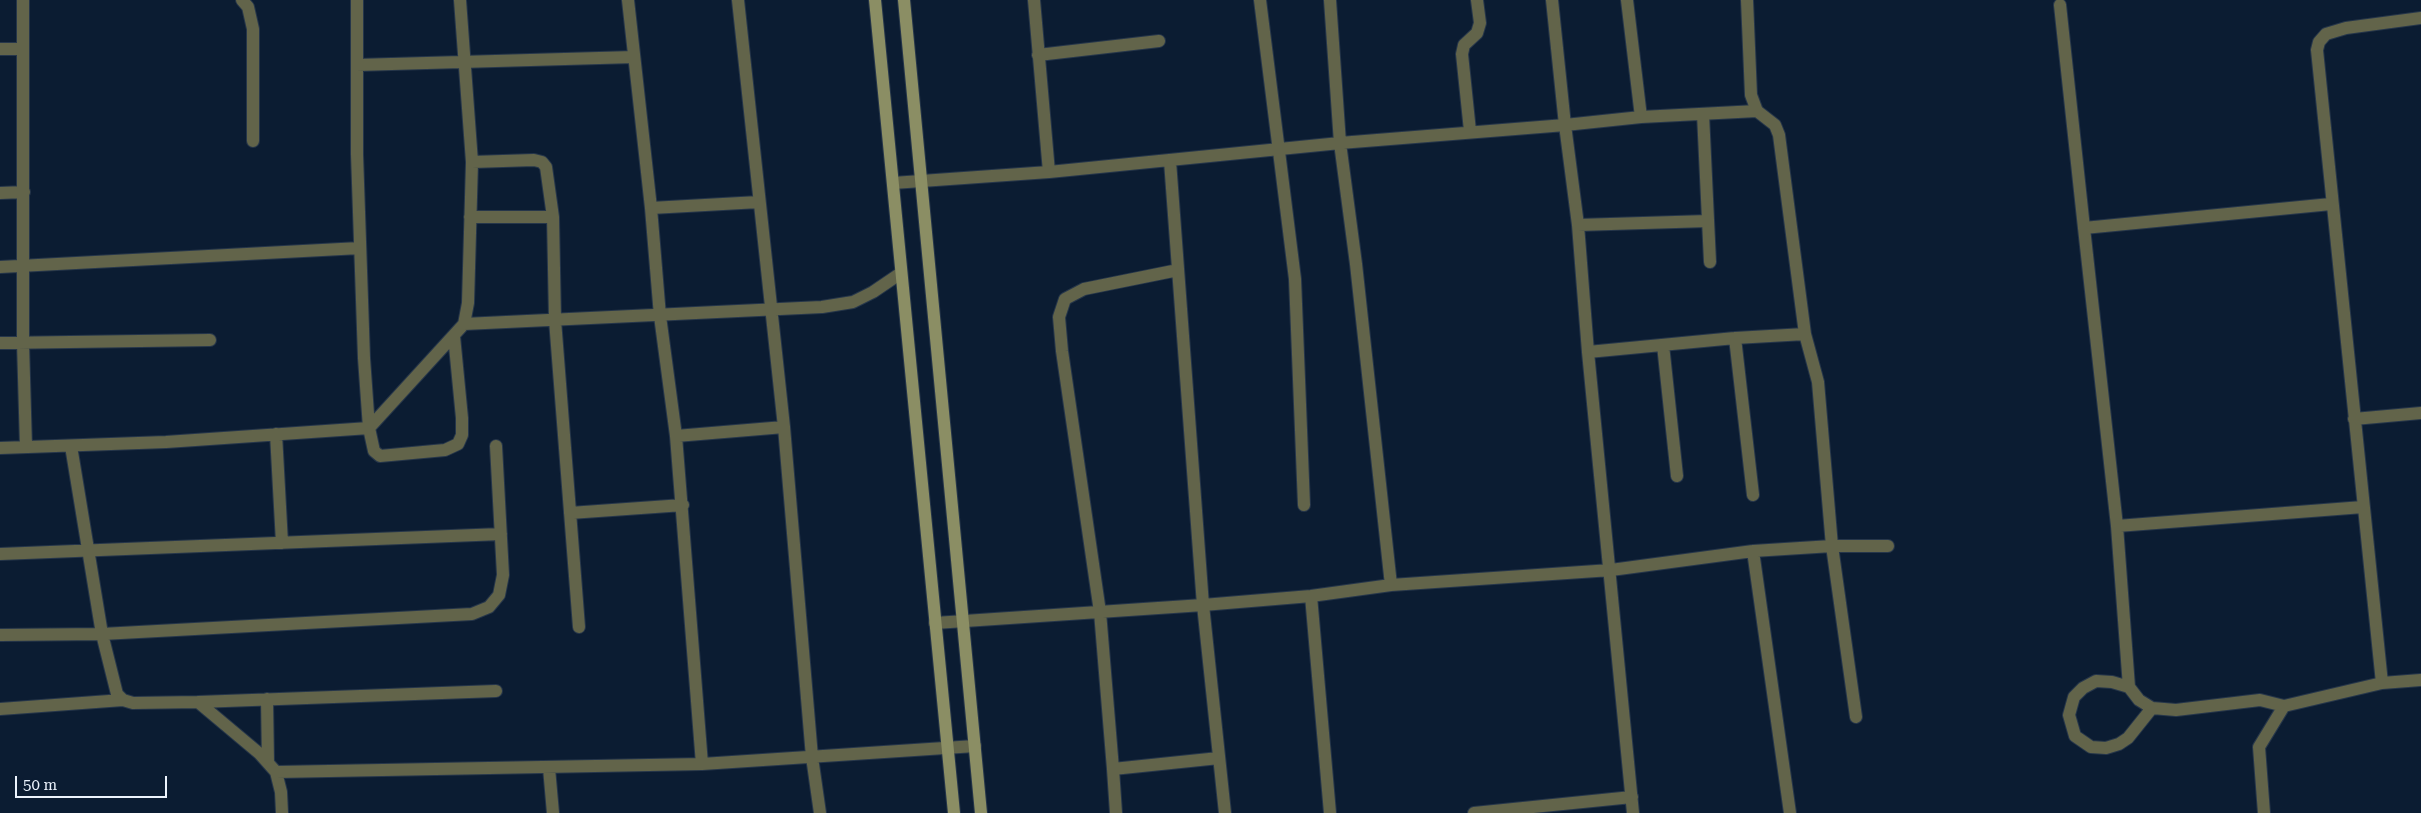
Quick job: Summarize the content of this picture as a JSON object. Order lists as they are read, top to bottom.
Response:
{
  "scale_bar": "50 m"
}
